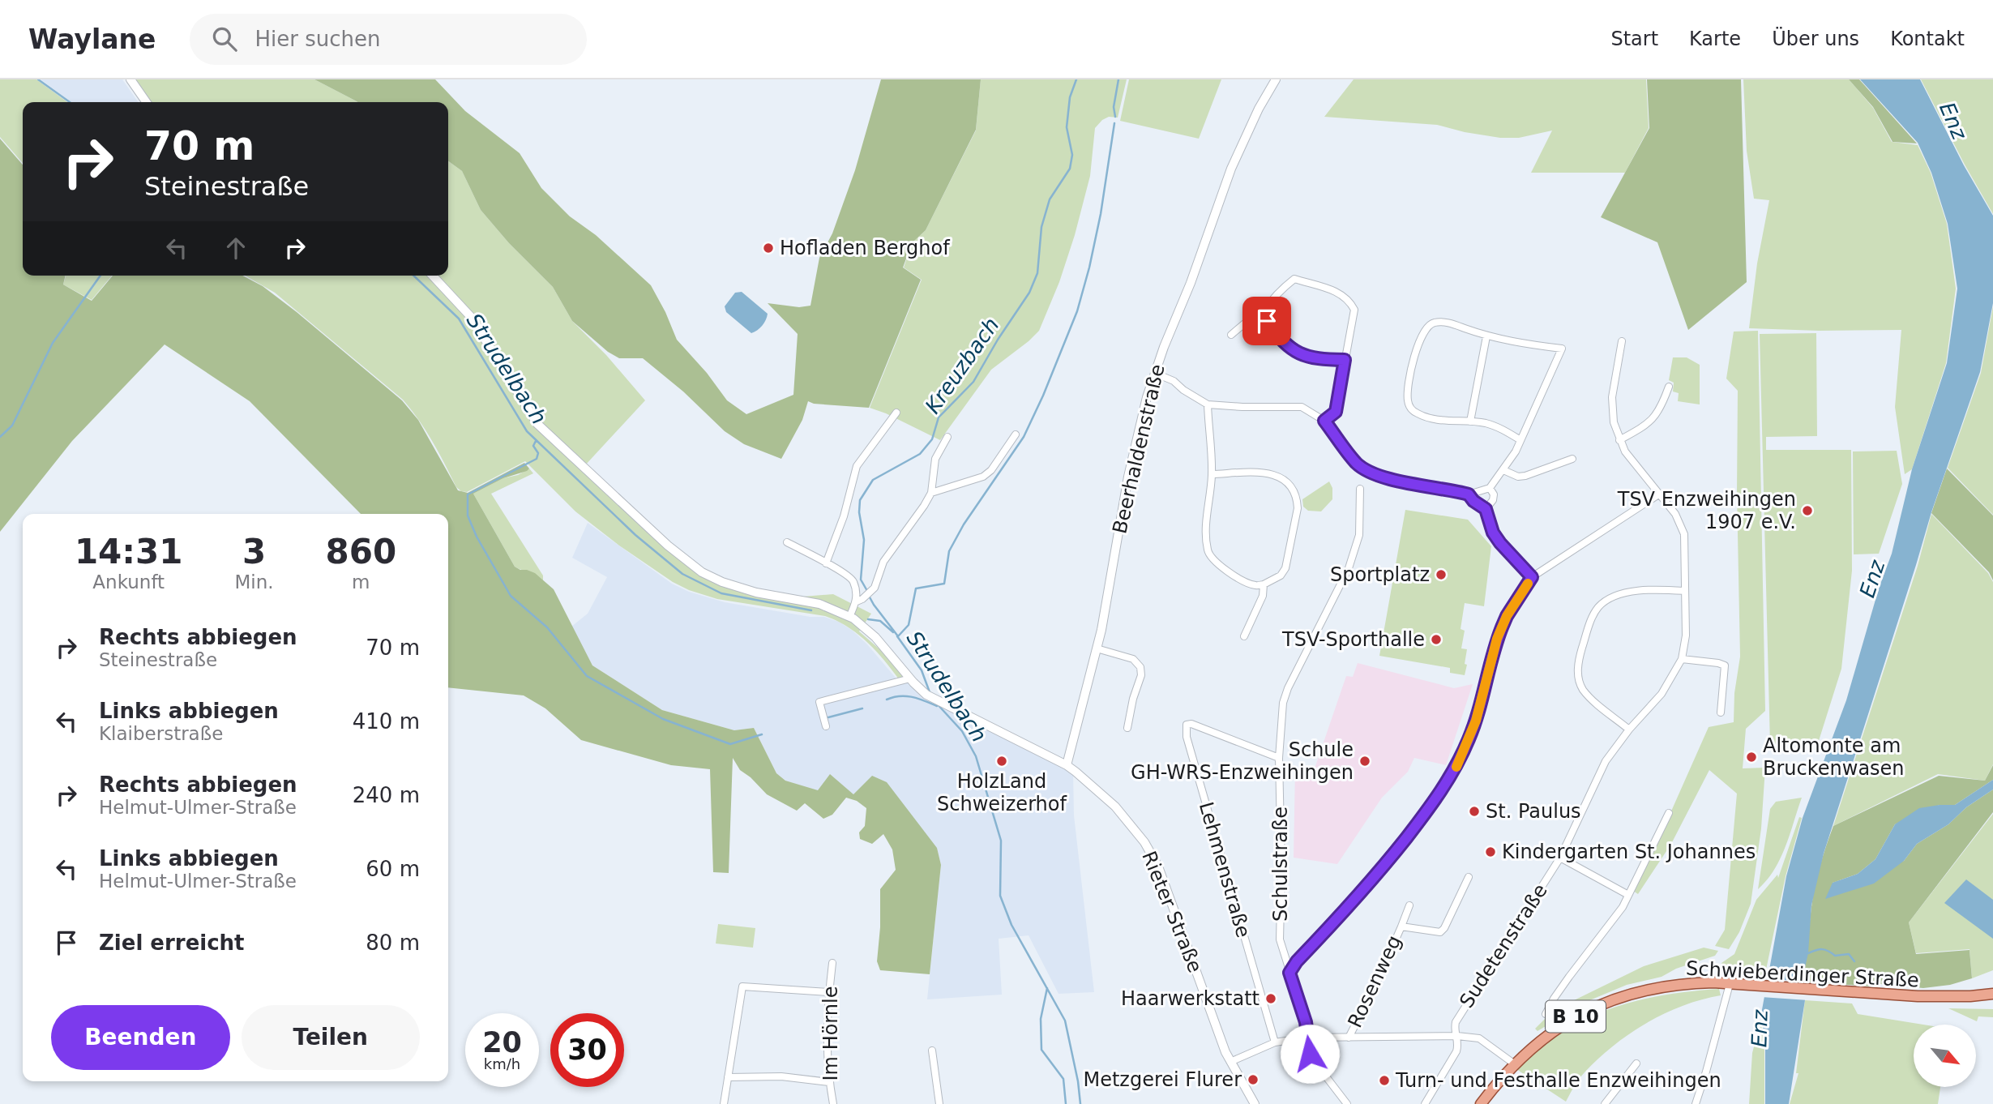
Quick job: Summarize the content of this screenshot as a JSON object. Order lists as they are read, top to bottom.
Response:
{
  "streets": {
    "main road": ["Schwieberdinger Straße", "B 10"],
    "street": [
      "Beerhaldenstraße",
      "Schulstraße",
      "Lehmenstraße",
      "Rieter Straße",
      "Sudetenstraße",
      "Rosenweg",
      "Im Hörnle"
    ]
  },
  "crossings": [
    ["Beerhaldenstraße", "Rieter Straße"],
    ["Schulstraße", "Lehmenstraße"]
  ],
  "water": ["Enz", "Kreuzbach", "Strudelbach"],
  "places": [
    "Hofladen Berghof",
    "TSV Enzweihingen 1907 e.V.",
    "Sportplatz",
    "TSV-Sporthalle",
    "Altomonte am Bruckenwasen",
    "HolzLand Schweizerhof",
    "Schule GH-WRS-Enzweihingen",
    "St. Paulus",
    "Kindergarten St. Johannes",
    "Haarwerkstatt",
    "Metzgerei Flurer",
    "Turn- und Festhalle Enzweihingen"
  ],
  "north": "bottom right",
  "page": {
    "header": "Waylane",
    "search": "Hier suchen",
    "nav": [
      "Start",
      "Karte",
      "Über uns",
      "Kontakt"
    ],
    "turn": ["70 m", "Steinestraße"],
    "eta": [
      "14:31",
      "Ankunft",
      "3",
      "Min.",
      "860",
      "m"
    ],
    "list": [
      {
        "name": "Rechts abbiegen",
        "note": "Steinestraße",
        "value": "70 m"
      },
      {
        "name": "Links abbiegen",
        "note": "Klaiberstraße",
        "value": "410 m"
      },
      {
        "name": "Rechts abbiegen",
        "note": "Helmut-Ulmer-Straße",
        "value": "240 m"
      },
      {
        "name": "Links abbiegen",
        "note": "Helmut-Ulmer-Straße",
        "value": "60 m"
      },
      {
        "name": "Ziel erreicht",
        "value": "80 m"
      }
    ],
    "buttons": ["Beenden", "Teilen"],
    "speed": "20 km/h",
    "limit": "30"
  }
}
